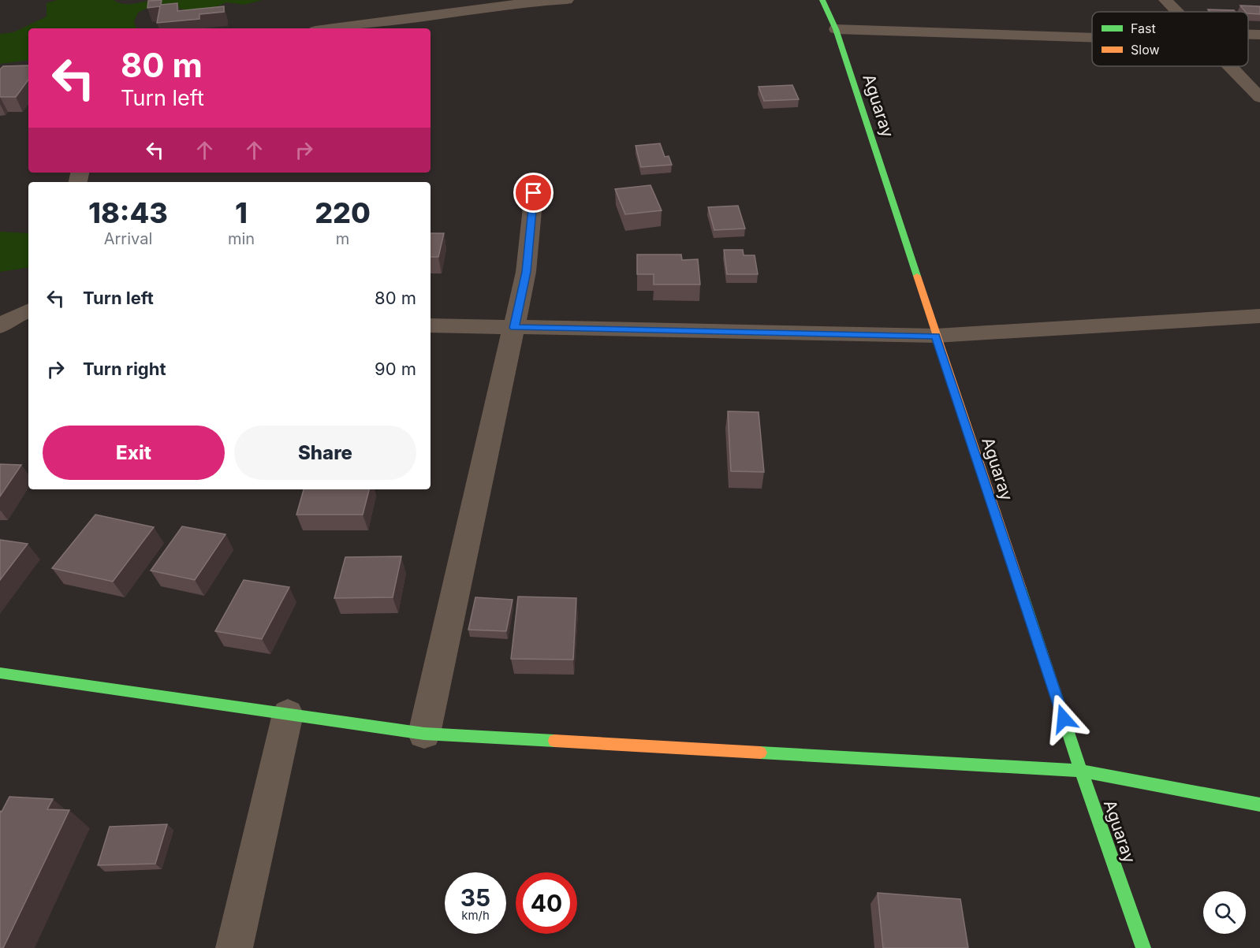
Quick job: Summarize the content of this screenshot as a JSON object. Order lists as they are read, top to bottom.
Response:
{
  "streets": {
    "street": ["Aguaray"]
  },
  "legend": ["Fast", "Slow"],
  "page": {
    "turn": ["80 m", "Turn left"],
    "eta": [
      "18:43",
      "Arrival",
      "1",
      "min",
      "220",
      "m"
    ],
    "list": [
      {
        "name": "Turn left",
        "value": "80 m"
      },
      {
        "name": "Turn right",
        "value": "90 m"
      }
    ],
    "buttons": ["Exit", "Share"],
    "speed": "35 km/h",
    "limit": "40"
  }
}
